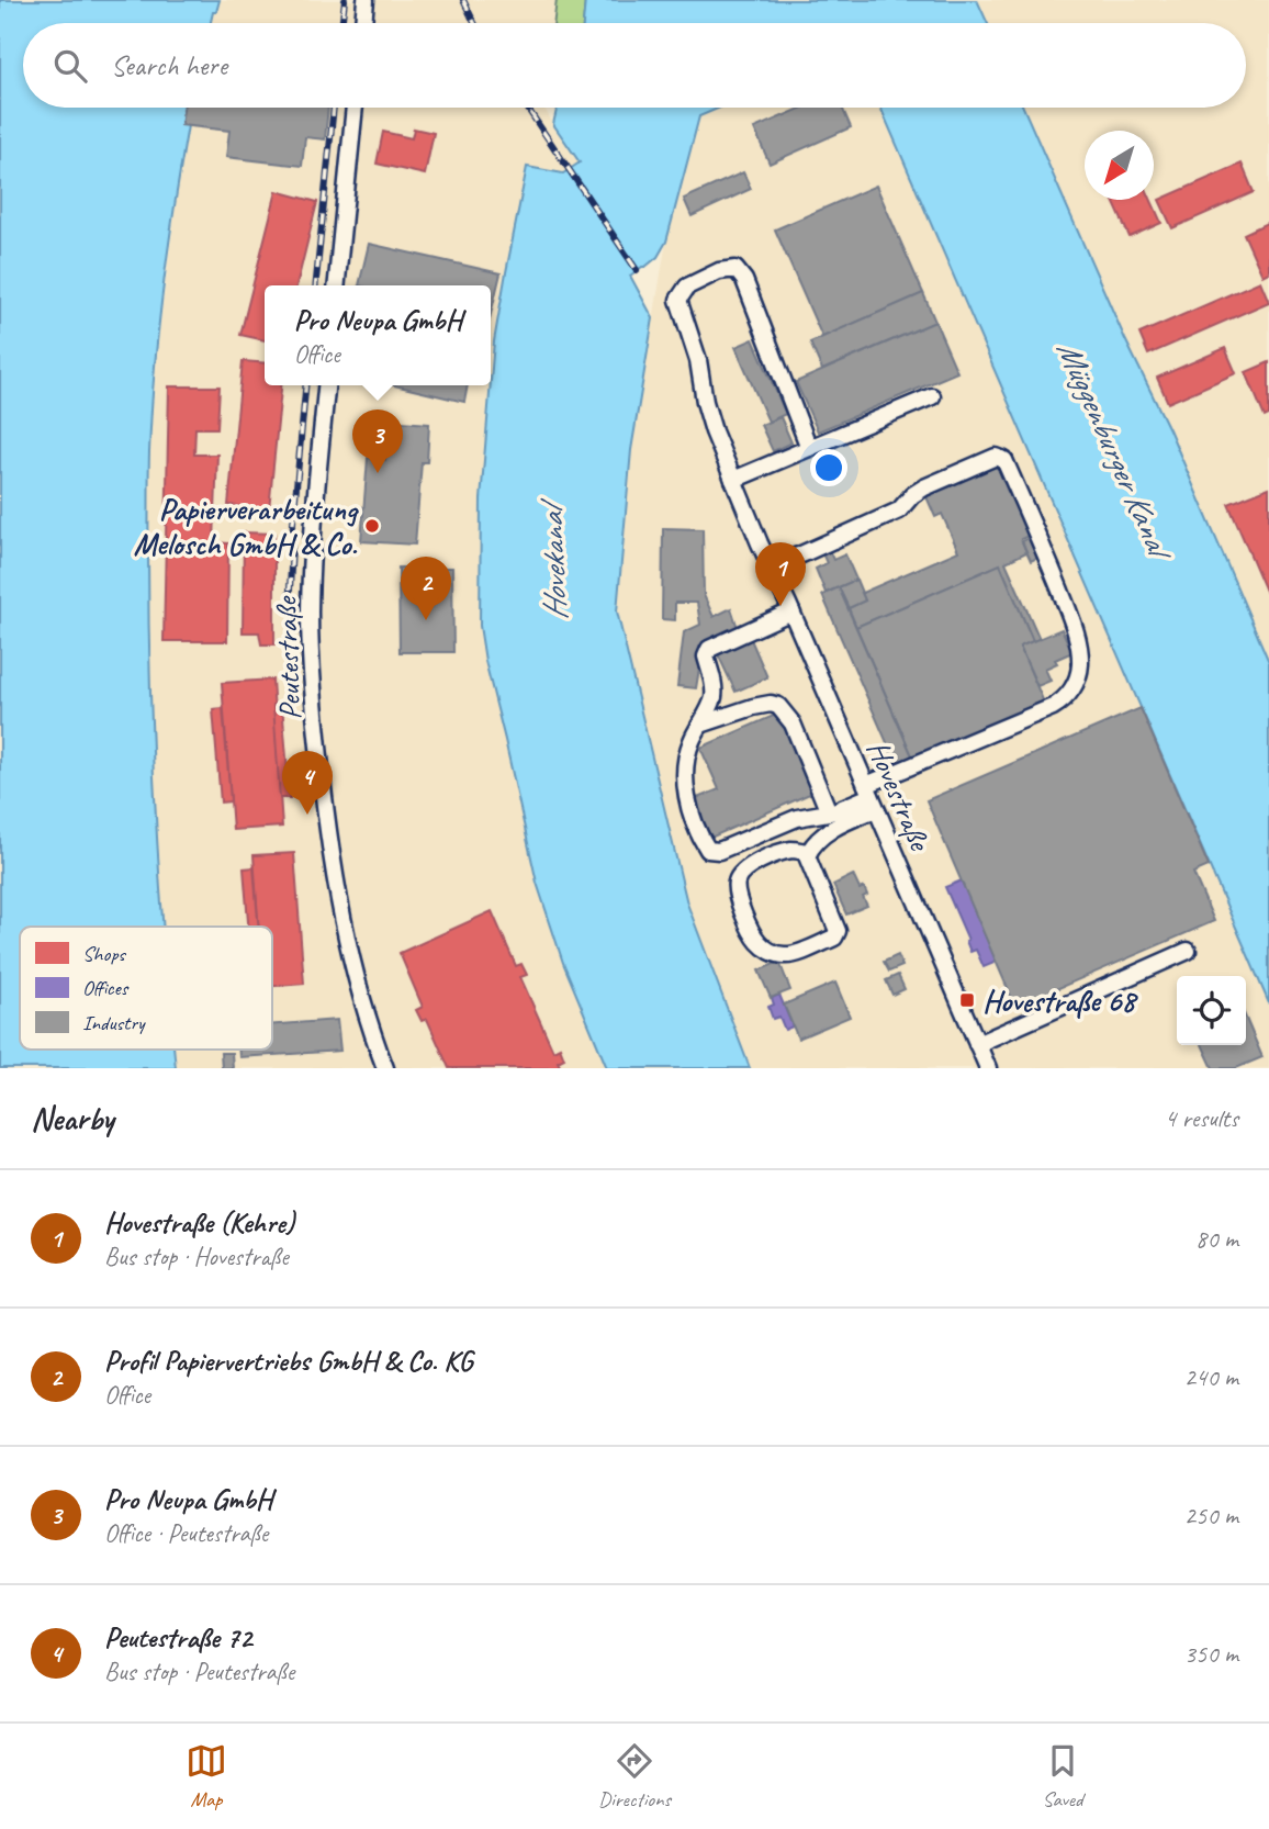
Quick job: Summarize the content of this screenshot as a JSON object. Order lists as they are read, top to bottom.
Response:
{
  "streets": {
    "street": ["Peutestraße", "Hovestraße"]
  },
  "water": ["Müggenburger Kanal", "Hovekanal"],
  "places": {
    "other": ["Papierverarbeitung Melosch GmbH & Co."],
    "transit": ["Hovestraße 68"]
  },
  "legend": ["Shops", "Offices", "Industry"],
  "north": "bottom left",
  "page": {
    "search": "Search here",
    "popup": ["Pro Neupa GmbH", "Office"],
    "pins": [
      "3",
      "1",
      "2",
      "4"
    ],
    "heading": ["Nearby", "4 results"],
    "list": [
      {
        "mark": "1",
        "name": "Hovestraße (Kehre)",
        "note": "Bus stop · Hovestraße",
        "value": "80 m"
      },
      {
        "mark": "2",
        "name": "Profil Papiervertriebs GmbH & Co. KG",
        "note": "Office",
        "value": "240 m"
      },
      {
        "mark": "3",
        "name": "Pro Neupa GmbH",
        "note": "Office · Peutestraße",
        "value": "250 m"
      },
      {
        "mark": "4",
        "name": "Peutestraße 72",
        "note": "Bus stop · Peutestraße",
        "value": "350 m"
      }
    ],
    "nav": ["Map", "Directions", "Saved"]
  }
}
